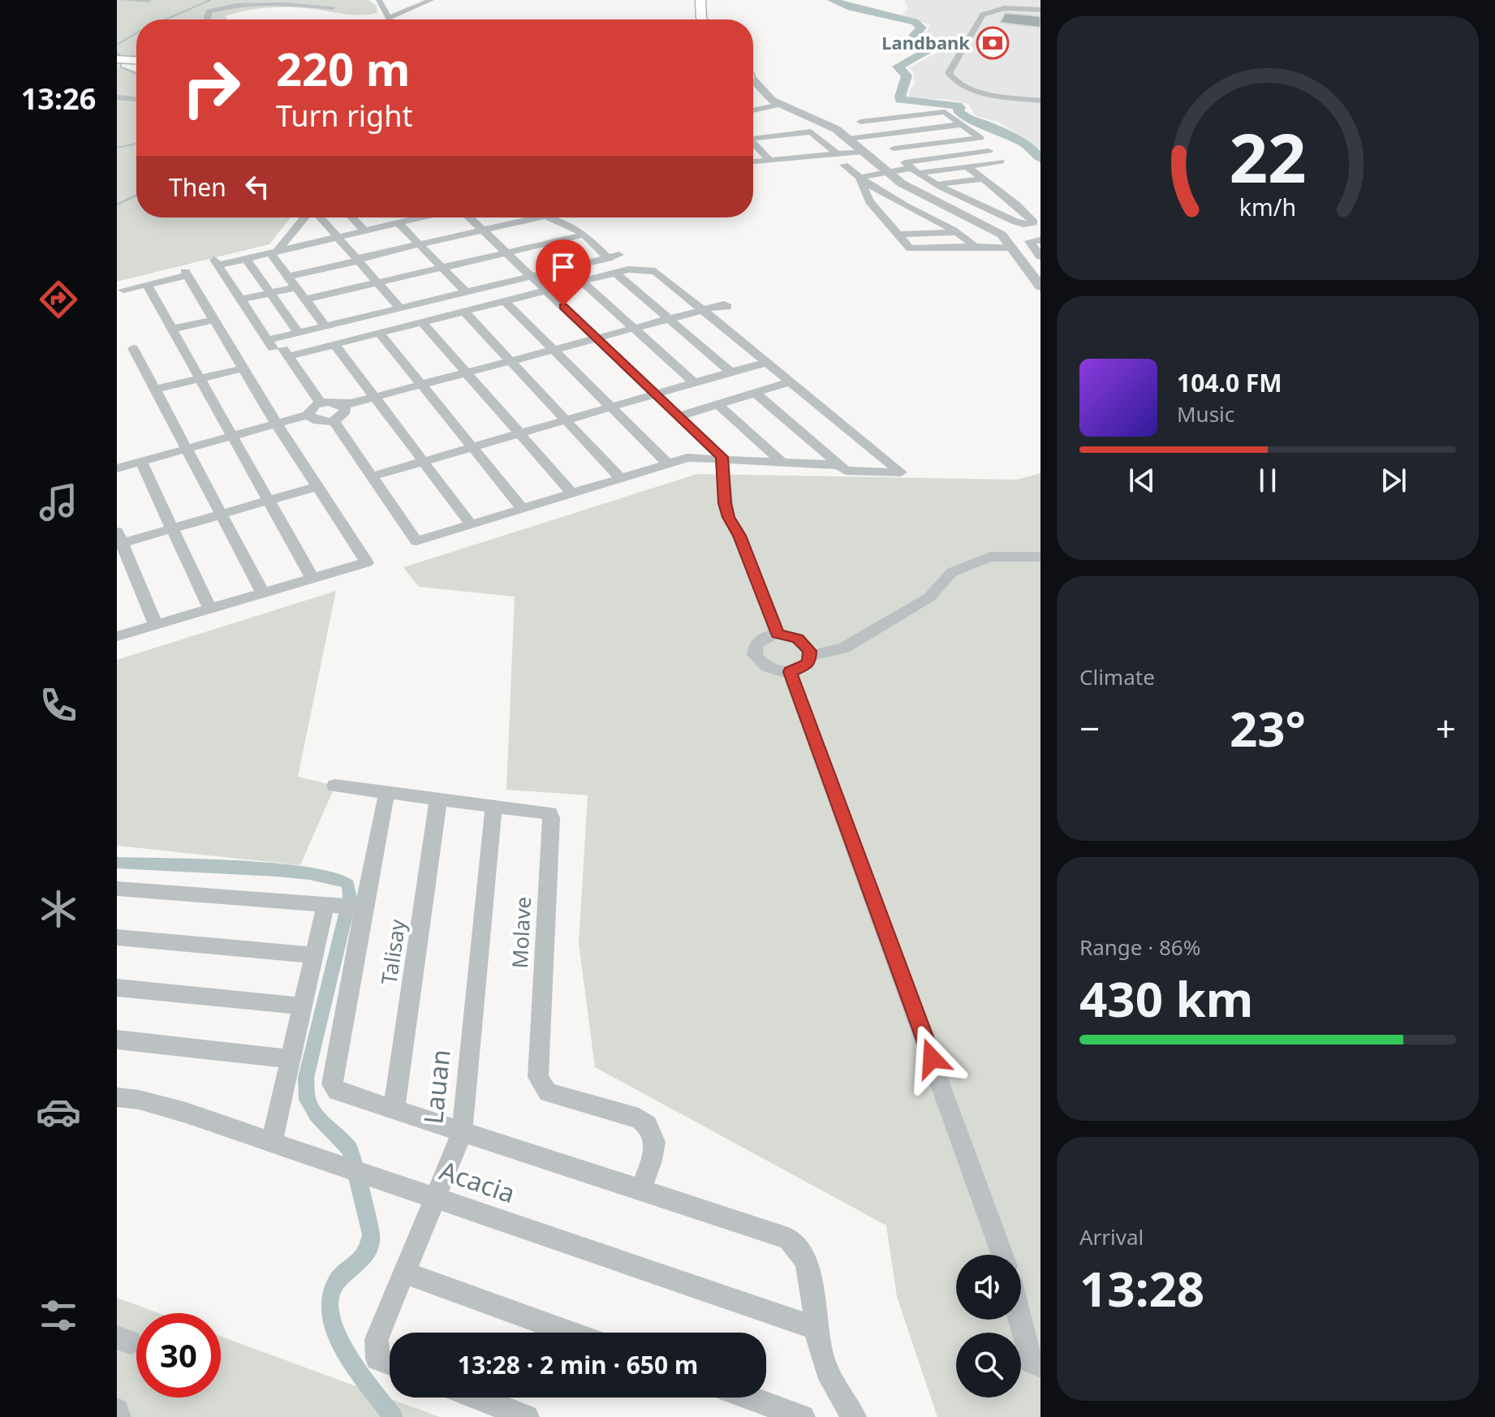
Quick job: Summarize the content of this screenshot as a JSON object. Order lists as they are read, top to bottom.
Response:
{
  "streets": {
    "street": [
      "Molave",
      "Talisay",
      "Lauan",
      "Acacia"
    ]
  },
  "crossings": [
    ["Molave", "Talisay"],
    ["Molave", "Lauan"],
    ["Lauan", "Acacia"]
  ],
  "places": {
    "bank": ["Landbank"]
  },
  "page": {
    "tabs": "13:26",
    "turn": ["220 m", "Turn right"],
    "then": "Then",
    "song": ["104.0 FM", "Music"],
    "tile": [
      "Climate",
      ["Range · 86%", "430 km"],
      ["Arrival", "13:28"]
    ],
    "heat": ["−", "23°", "+"],
    "limit": "30",
    "trip": "13:28 · 2 min · 650 m",
    "gauge": ["22", "km/h"]
  }
}
